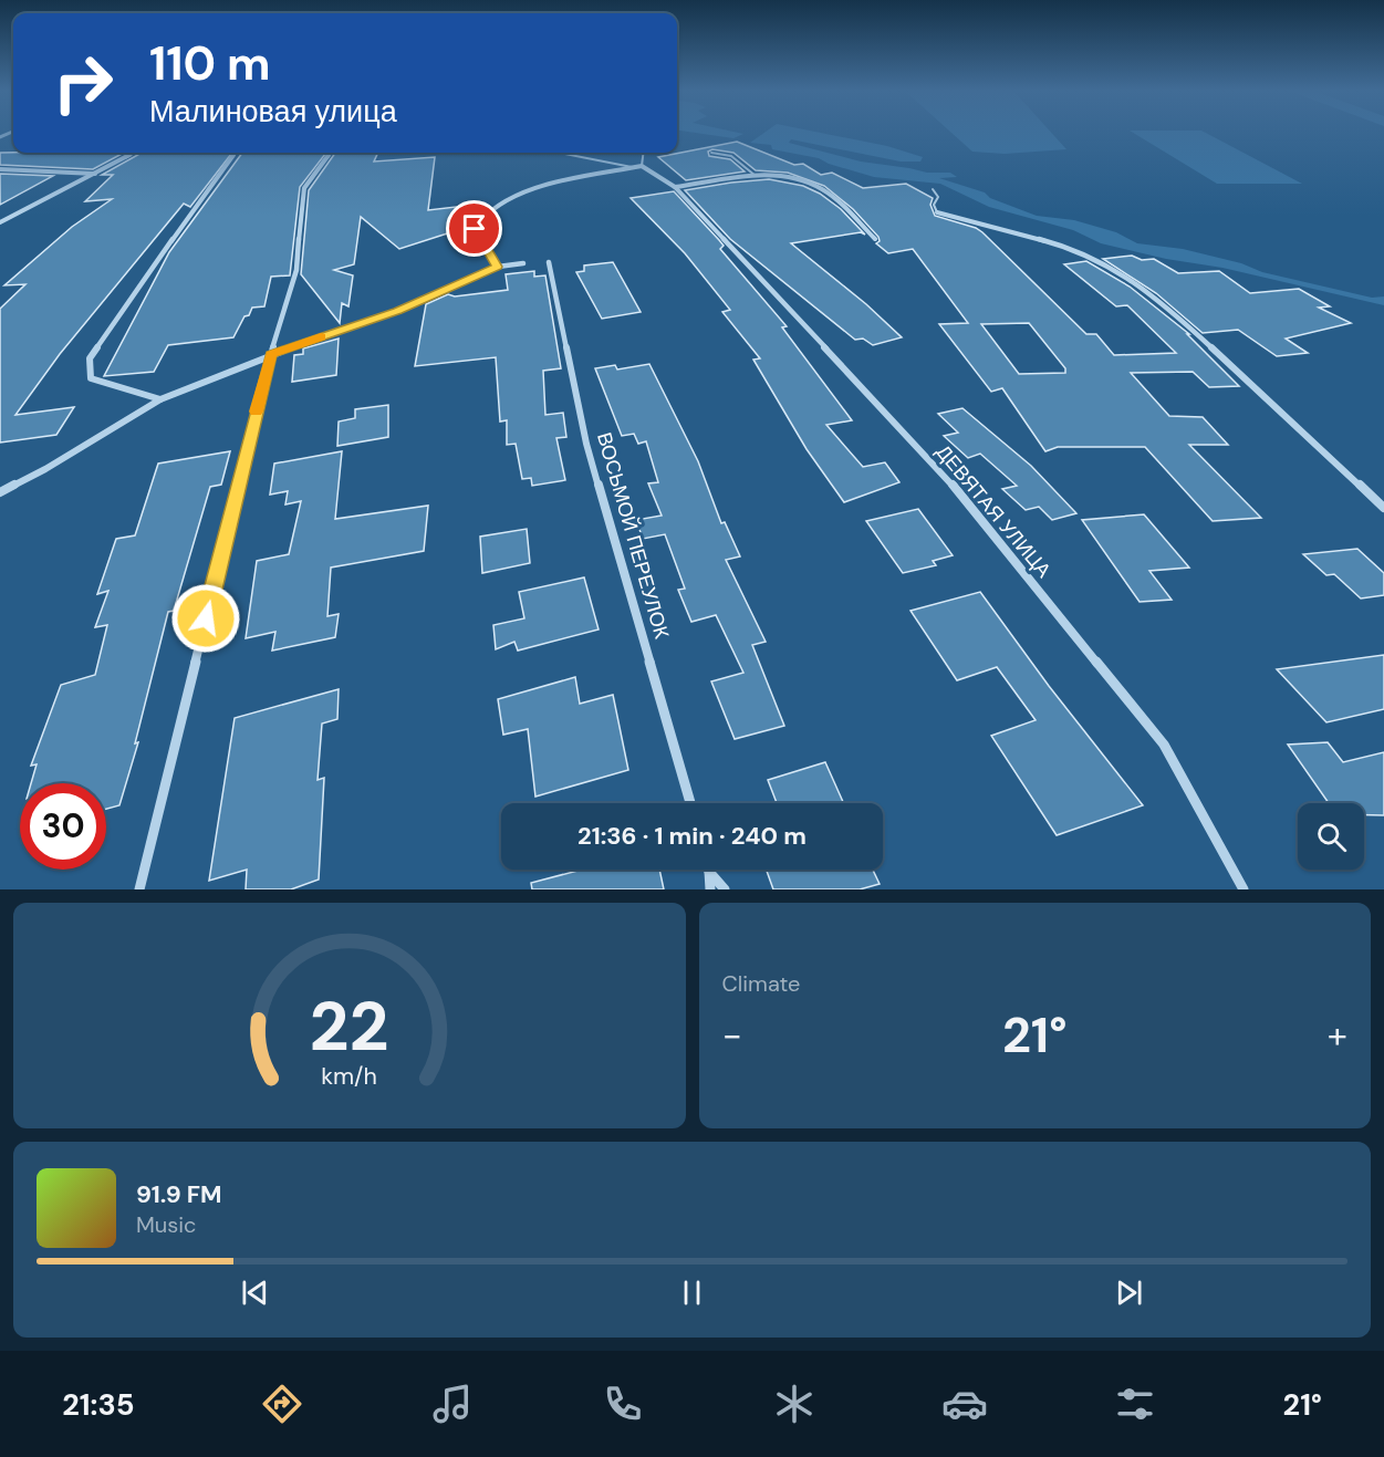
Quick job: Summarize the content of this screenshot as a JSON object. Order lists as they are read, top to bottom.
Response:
{
  "streets": {
    "street": ["ДЕВЯТАЯ УЛИЦА", "ВОСЬМОЙ ПЕРЕУЛОК"]
  },
  "page": {
    "turn": ["110 m", "Малиновая улица"],
    "limit": "30",
    "trip": "21:36 · 1 min · 240 m",
    "tile": "Climate",
    "heat": ["−", "21°", "+"],
    "song": ["91.9 FM", "Music"],
    "tabs": ["21:35", "21°"],
    "gauge": ["22", "km/h"]
  }
}
